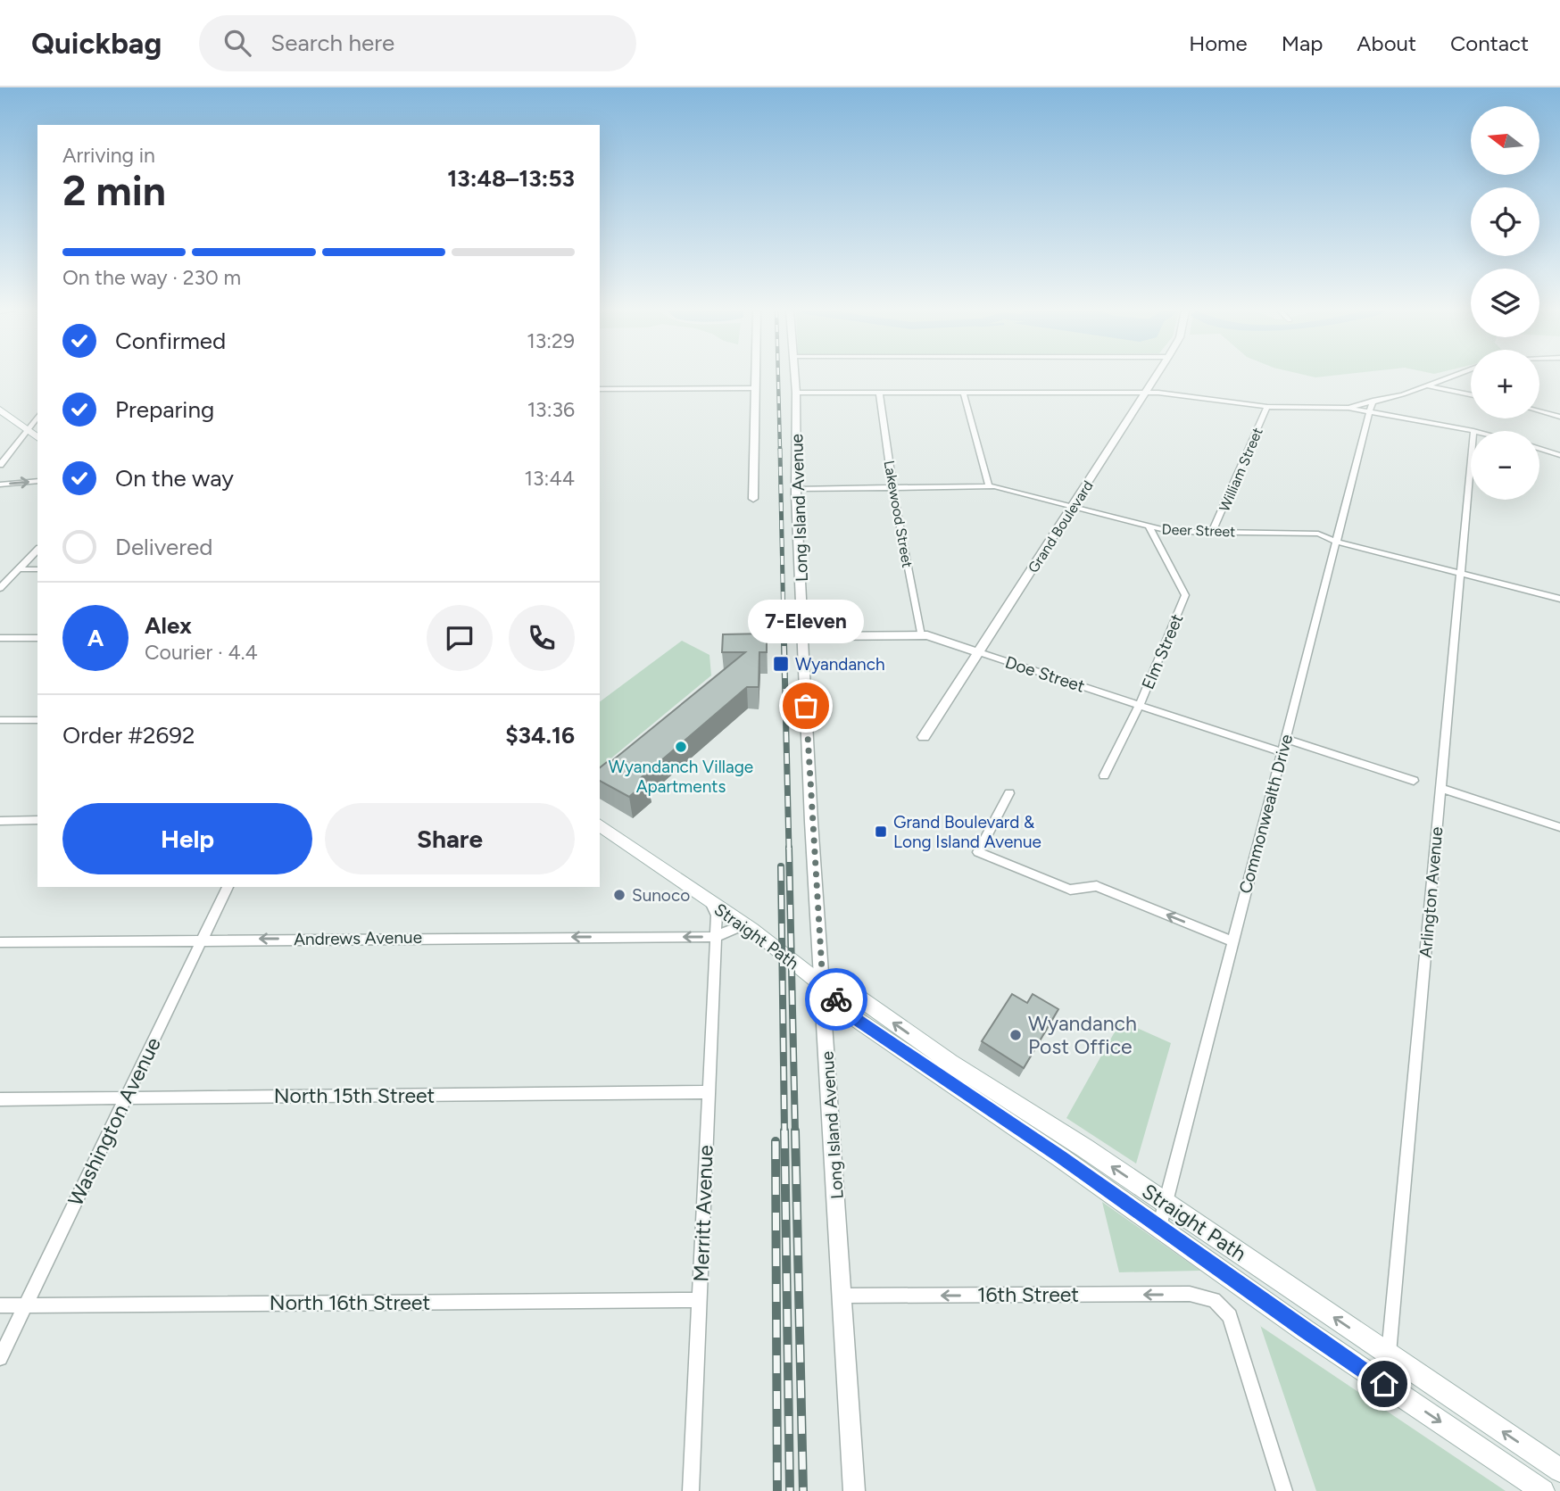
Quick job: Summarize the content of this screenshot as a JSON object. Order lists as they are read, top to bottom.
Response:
{
  "streets": {
    "main road": ["Straight Path"],
    "street": [
      "William Street",
      "Long Island Avenue",
      "Lakewood Street",
      "Grand Boulevard",
      "Deer Street",
      "Elm Street",
      "Doe Street",
      "Commonwealth Drive",
      "Arlington Avenue",
      "Andrews Avenue",
      "North 15th Street",
      "Washington Avenue",
      "Merritt Avenue",
      "16th Street",
      "North 16th Street"
    ]
  },
  "crossings": [
    ["William Street", "Deer Street"],
    ["Long Island Avenue", "Deer Street"],
    ["Long Island Avenue", "Doe Street"],
    ["Long Island Avenue", "Straight Path"],
    ["Long Island Avenue", "16th Street"],
    ["Lakewood Street", "Deer Street"],
    ["Lakewood Street", "Doe Street"],
    ["Grand Boulevard", "Deer Street"],
    ["Grand Boulevard", "Doe Street"],
    ["Deer Street", "Elm Street"],
    ["Deer Street", "Commonwealth Drive"],
    ["Deer Street", "Arlington Avenue"],
    ["Elm Street", "Doe Street"],
    ["Doe Street", "Commonwealth Drive"],
    ["Commonwealth Drive", "Straight Path"],
    ["Arlington Avenue", "Straight Path"],
    ["Straight Path", "Merritt Avenue"],
    ["Andrews Avenue", "Washington Avenue"],
    ["Andrews Avenue", "Merritt Avenue"],
    ["North 15th Street", "Washington Avenue"],
    ["North 15th Street", "Merritt Avenue"],
    ["Washington Avenue", "North 16th Street"],
    ["Merritt Avenue", "North 16th Street"]
  ],
  "one_way": ["Andrews Avenue", "16th Street"],
  "places": {
    "transit": ["Wyandanch", "Grand Boulevard & Long Island Avenue"],
    "other": [
      "7-Eleven",
      "Wyandanch Village Apartments",
      "Sunoco",
      "Wyandanch Post Office"
    ]
  },
  "north": "left",
  "page": {
    "header": "Quickbag",
    "search": "Search here",
    "nav": [
      "Home",
      "Map",
      "About",
      "Contact"
    ],
    "map_buttons": ["+", "−"],
    "heading": ["2 min", "Arriving in", "13:48–13:53"],
    "panel": [
      "Alex",
      "Courier · 4.4",
      "Order #2692",
      "$34.16"
    ],
    "bar": "On the way · 230 m",
    "list": [
      ["Confirmed", "13:29"],
      ["Preparing", "13:36"],
      ["On the way", "13:44"],
      "Delivered"
    ],
    "bubble": "7-Eleven",
    "round": "A",
    "buttons": ["Help", "Share"]
  }
}
